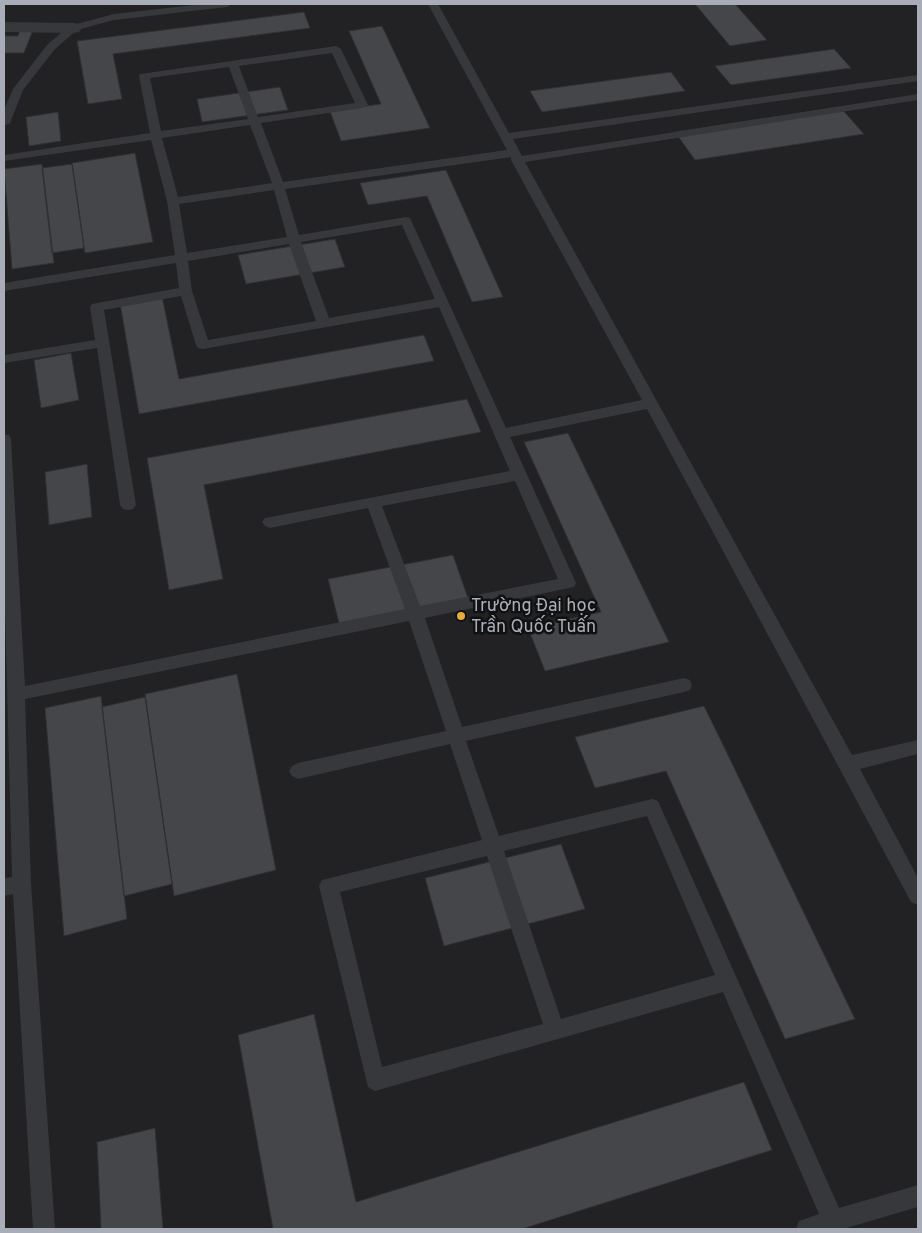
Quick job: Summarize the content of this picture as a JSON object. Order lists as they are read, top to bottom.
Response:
{
  "places": ["Trường Đại học Trần Quốc Tuấn"]
}
